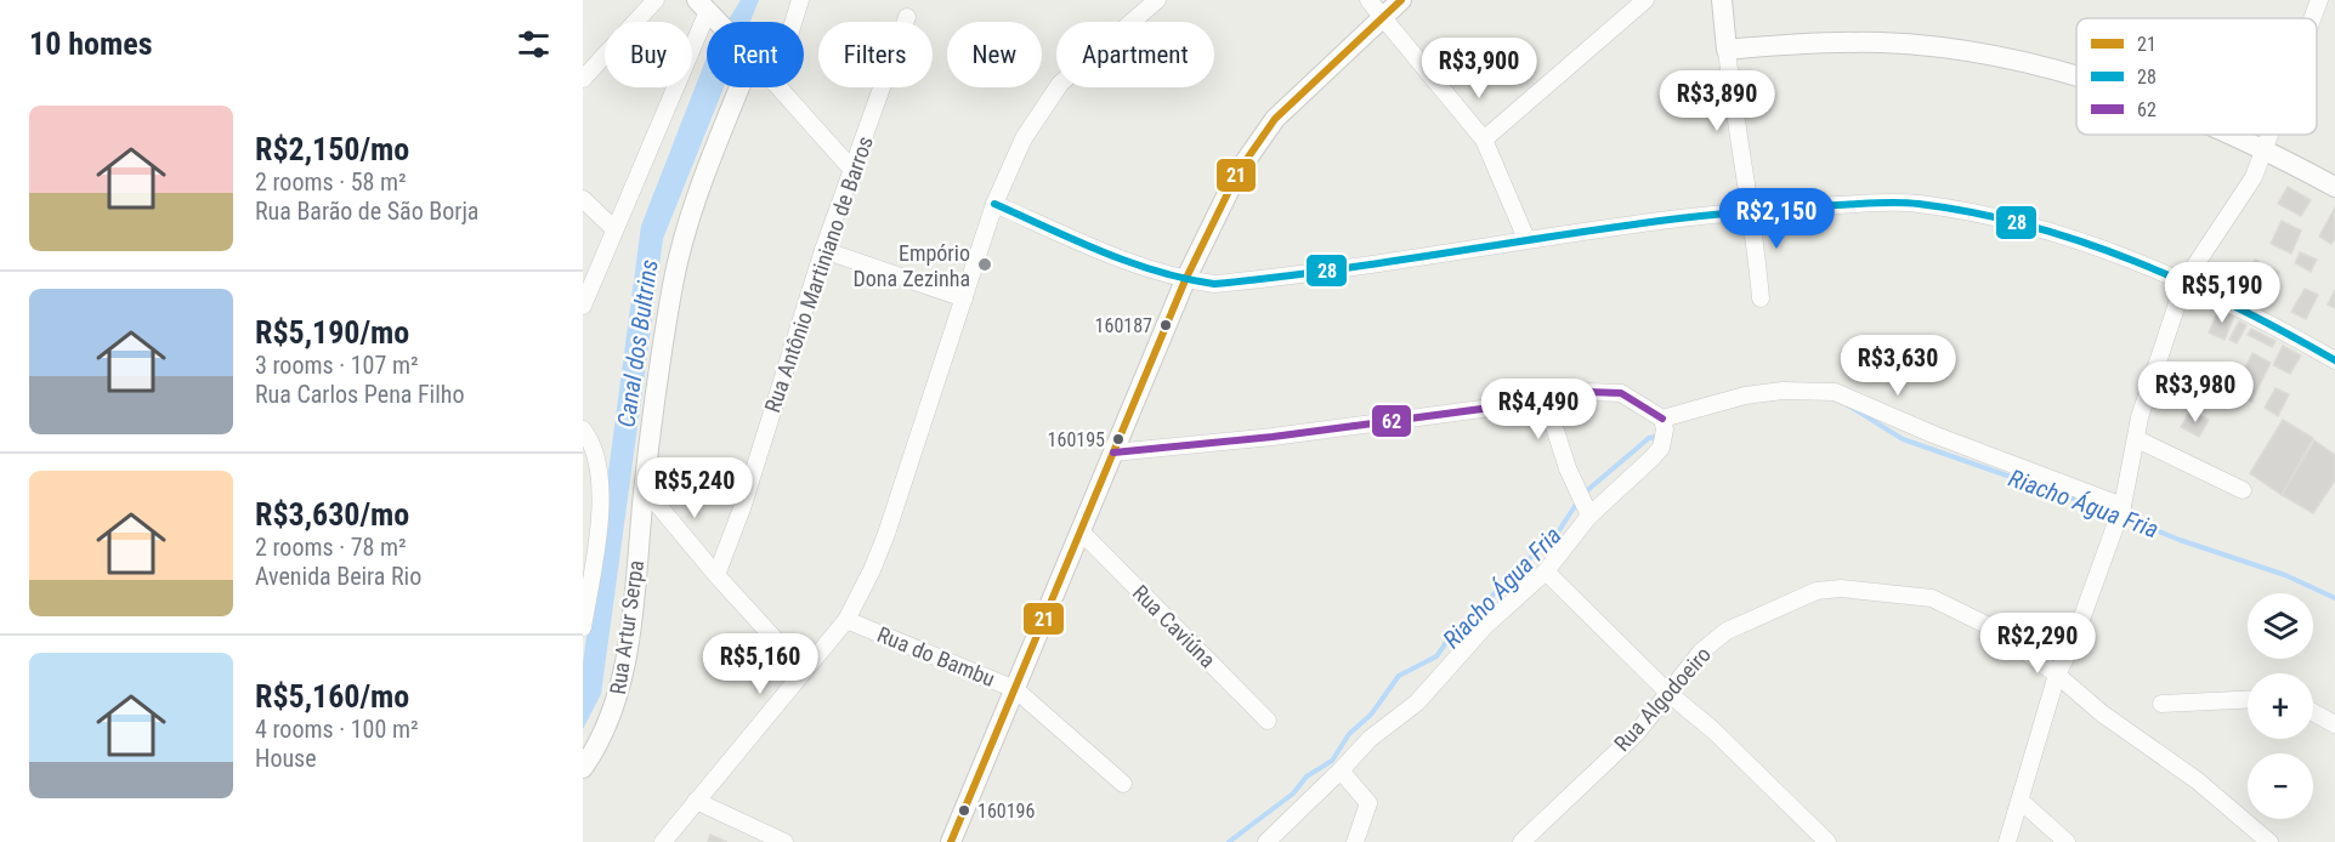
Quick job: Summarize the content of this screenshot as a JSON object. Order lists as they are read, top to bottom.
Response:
{
  "streets": {
    "street": [
      "Rua Antônio Martiniano de Barros",
      "Rua Caviúna",
      "Rua Artur Serpa",
      "Rua do Bambu",
      "Rua Algodoeiro"
    ]
  },
  "water": ["Canal dos Bultrins", "Riacho Água Fria"],
  "places": [
    "Empório Dona Zezinha",
    "160187",
    "160195",
    "160196"
  ],
  "lines": ["transit line 21", "transit line 28", "transit line 62"],
  "legend": ["21", "28", "62"],
  "page": {
    "heading": "10 homes",
    "chip": [
      "Buy",
      "Rent",
      "Filters",
      "New",
      "Apartment"
    ],
    "price": [
      "R$3,900",
      "R$3,890",
      "R$2,150",
      "R$5,190",
      "R$3,630",
      "R$3,980",
      "R$4,490",
      "R$5,240",
      "R$2,290",
      "R$5,160"
    ],
    "list": [
      {
        "name": "R$2,150/mo",
        "note": "2 rooms · 58 m² · Rua Barão de São Borja"
      },
      {
        "name": "R$5,190/mo",
        "note": "3 rooms · 107 m² · Rua Carlos Pena Filho"
      },
      {
        "name": "R$3,630/mo",
        "note": "2 rooms · 78 m² · Avenida Beira Rio"
      },
      {
        "name": "R$5,160/mo",
        "note": "4 rooms · 100 m² · House"
      }
    ],
    "map_buttons": ["+", "−"]
  }
}
